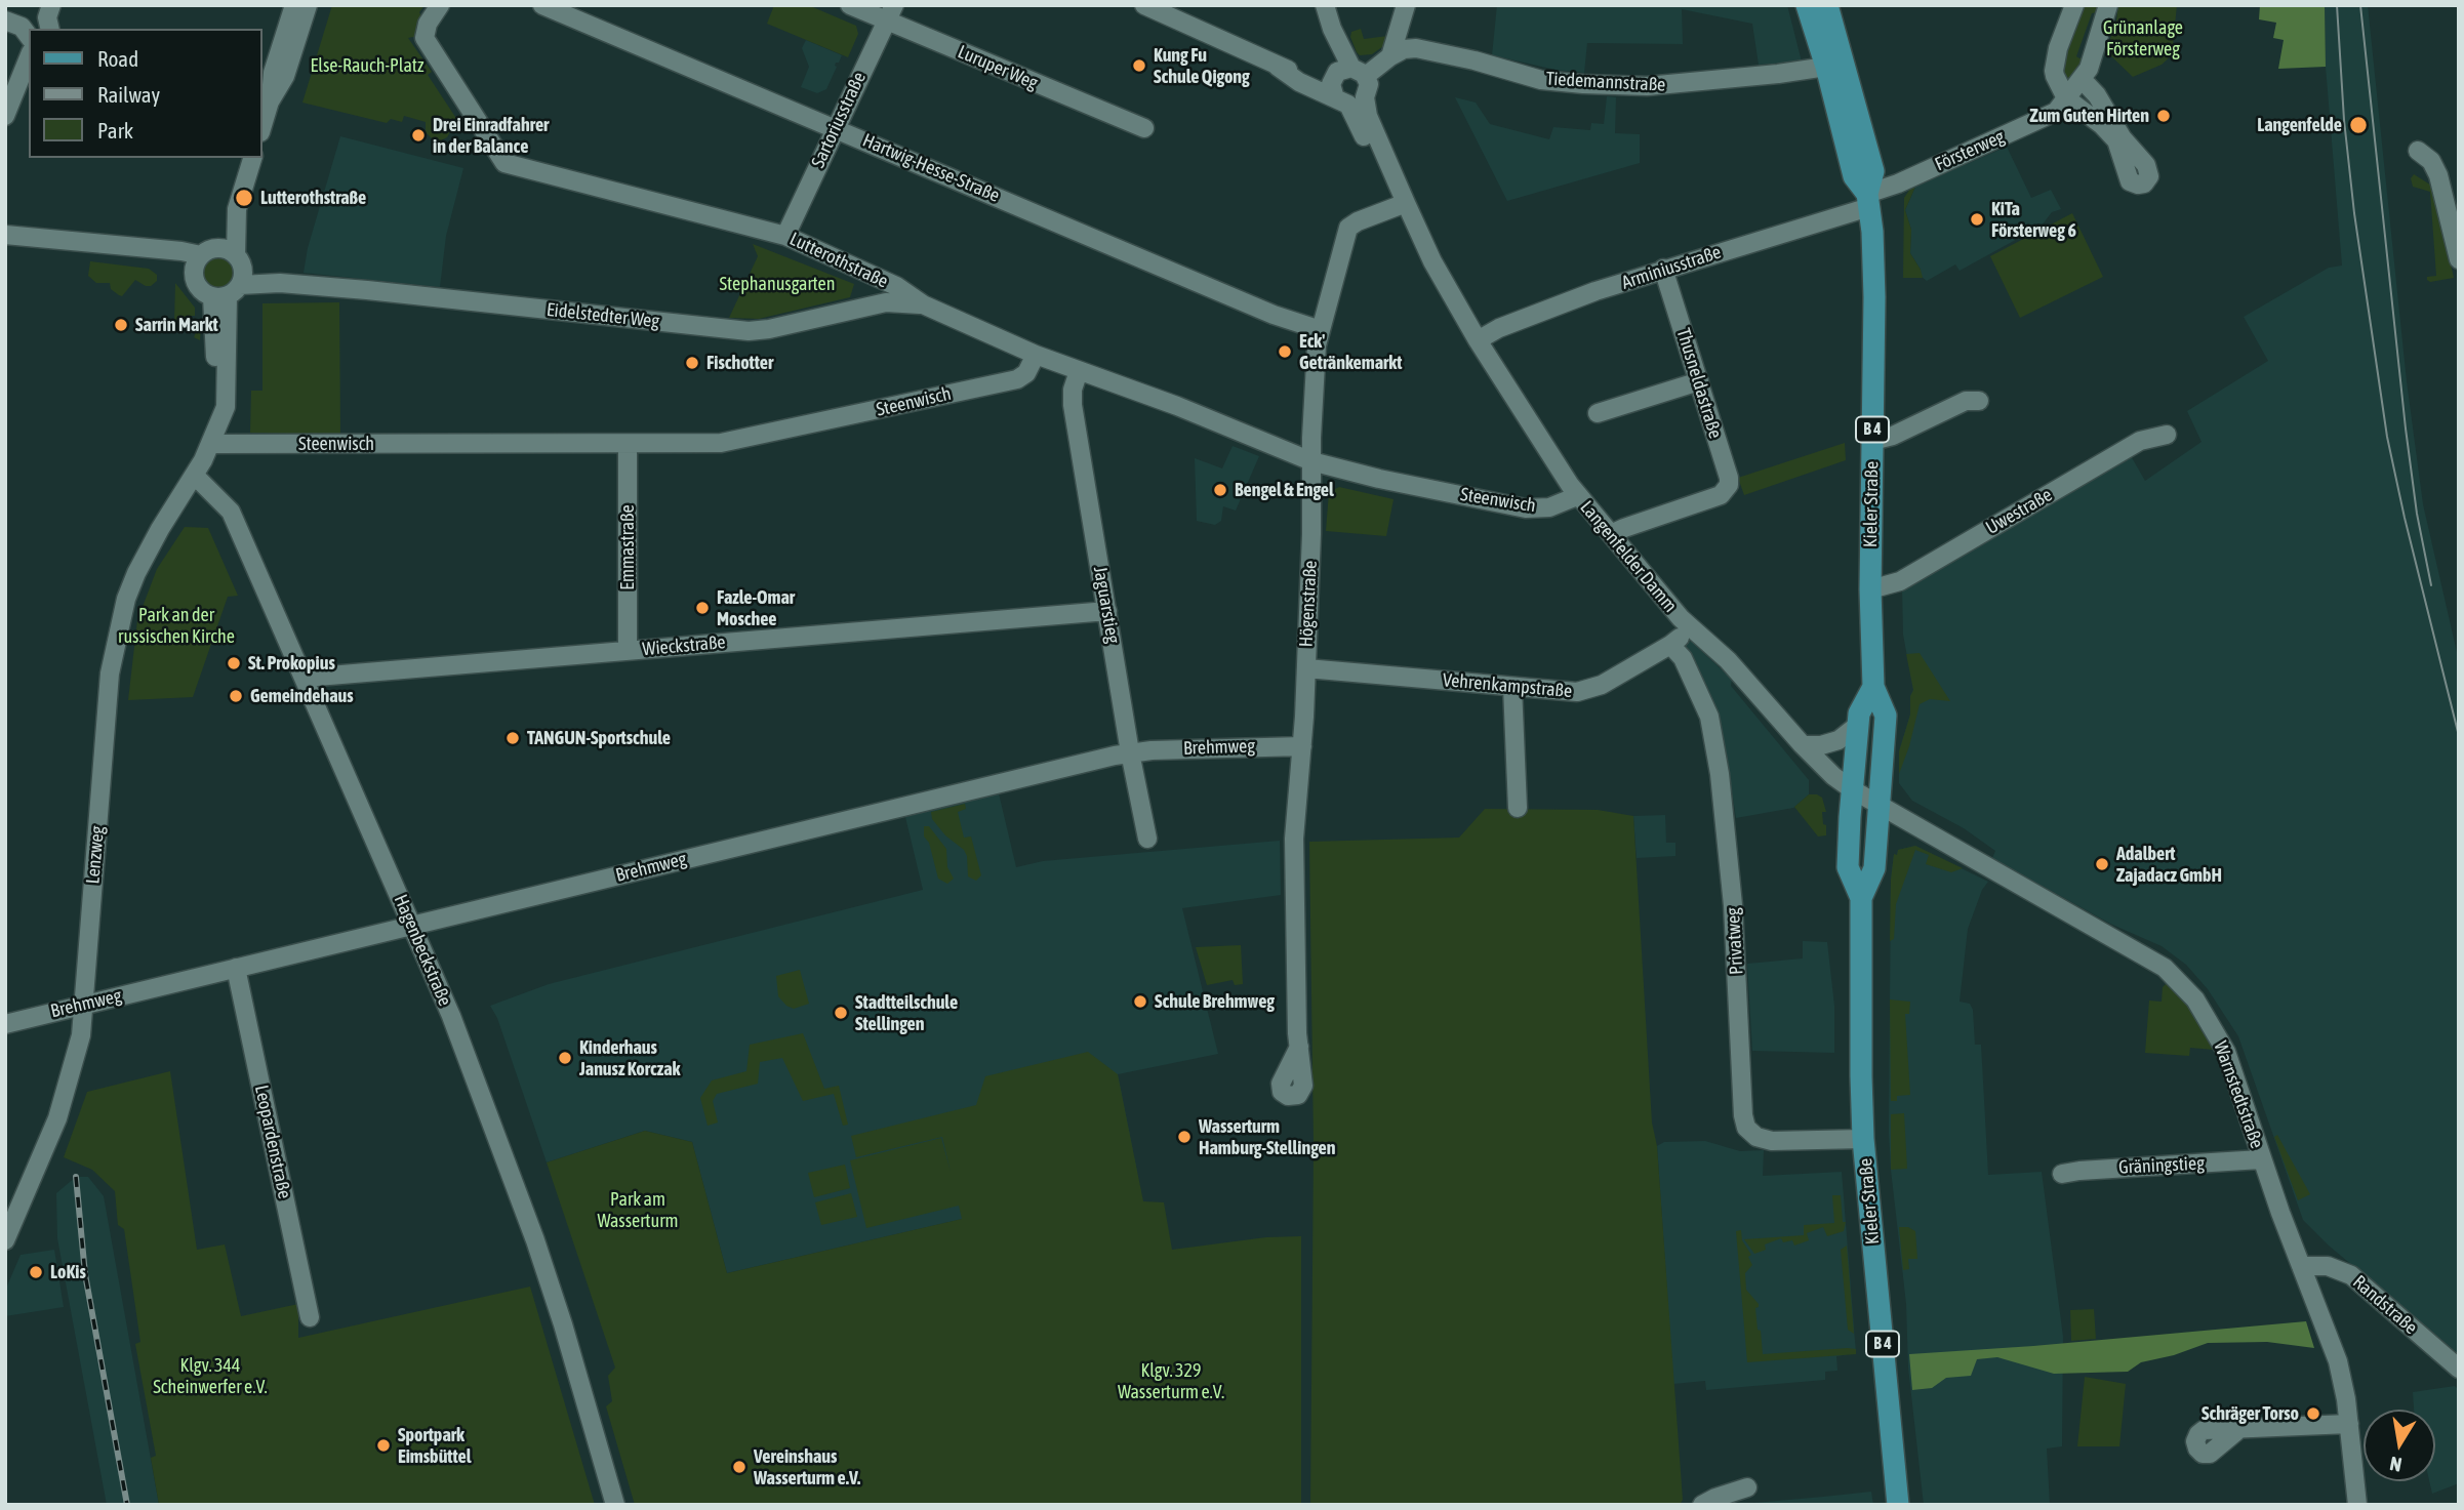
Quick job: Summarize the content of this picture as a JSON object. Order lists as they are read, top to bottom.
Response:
{
  "streets": {
    "main road": ["B 4", "Kieler Straße"],
    "street": [
      "Luruper Weg",
      "Tiedemannstraße",
      "Sartoriusstraße",
      "Försterweg",
      "Hartwig-Hesse-Straße",
      "Lutterothstraße",
      "Arminiusstraße",
      "Eidelstedter Weg",
      "Thusneldastraße",
      "Steenwisch",
      "Uwestraße",
      "Emmastraße",
      "Langenfelder Damm",
      "Högenstraße",
      "Jaguarstieg",
      "Wieckstraße",
      "Vehrenkampstraße",
      "Brehmweg",
      "Lenzweg",
      "Privatweg",
      "Hagenbeckstraße",
      "Warnstedtstraße",
      "Leopardenstraße",
      "Gräningstieg",
      "Randstraße"
    ]
  },
  "crossings": [
    ["Luruper Weg", "Sartoriusstraße"],
    ["Tiedemannstraße", "Kieler Straße"],
    ["Sartoriusstraße", "Hartwig-Hesse-Straße"],
    ["Sartoriusstraße", "Lutterothstraße"],
    ["Försterweg", "Arminiusstraße"],
    ["Försterweg", "Kieler Straße"],
    ["Hartwig-Hesse-Straße", "Högenstraße"],
    ["Lutterothstraße", "Eidelstedter Weg"],
    ["Lutterothstraße", "Steenwisch"],
    ["Arminiusstraße", "Thusneldastraße"],
    ["Arminiusstraße", "Kieler Straße"],
    ["Arminiusstraße", "Langenfelder Damm"],
    ["Thusneldastraße", "Langenfelder Damm"],
    ["Steenwisch", "Emmastraße"],
    ["Steenwisch", "Langenfelder Damm"],
    ["Steenwisch", "Högenstraße"],
    ["Steenwisch", "Jaguarstieg"],
    ["Kieler Straße", "Uwestraße"],
    ["Kieler Straße", "Langenfelder Damm"],
    ["Kieler Straße", "Privatweg"],
    ["Kieler Straße", "Warnstedtstraße"],
    ["Emmastraße", "Wieckstraße"],
    ["Langenfelder Damm", "Högenstraße"],
    ["Langenfelder Damm", "Vehrenkampstraße"],
    ["Langenfelder Damm", "Warnstedtstraße"],
    ["Högenstraße", "Vehrenkampstraße"],
    ["Högenstraße", "Brehmweg"],
    ["Jaguarstieg", "Wieckstraße"],
    ["Jaguarstieg", "Brehmweg"],
    ["Wieckstraße", "Hagenbeckstraße"],
    ["Vehrenkampstraße", "Privatweg"],
    ["Brehmweg", "Lenzweg"],
    ["Brehmweg", "Hagenbeckstraße"],
    ["Brehmweg", "Leopardenstraße"],
    ["Lenzweg", "Hagenbeckstraße"],
    ["Warnstedtstraße", "Gräningstieg"],
    ["Warnstedtstraße", "Randstraße"]
  ],
  "parks": [
    "Grünanlage Försterweg",
    "Else-Rauch-Platz",
    "Stephanusgarten",
    "Park an der russischen Kirche",
    "Park am Wasserturm",
    "Klgv. 344 Scheinwerfer e.V.",
    "Klgv. 329 Wasserturm e.V."
  ],
  "places": [
    "Kung Fu Schule Qigong",
    "Zum Guten Hirten",
    "Langenfelde",
    "Drei Einradfahrer in der Balance",
    "Lutterothstraße",
    "KiTa Försterweg 6",
    "Sarrin Markt",
    "Eck' Getränkemarkt",
    "Fischotter",
    "Bengel & Engel",
    "Fazle-Omar Moschee",
    "St. Prokopius",
    "Gemeindehaus",
    "TANGUN-Sportschule",
    "Adalbert Zajadacz GmbH",
    "Schule Brehmweg",
    "Stadtteilschule Stellingen",
    "Kinderhaus Janusz Korczak",
    "Wasserturm Hamburg-Stellingen",
    "LoKis",
    "Schräger Torso",
    "Sportpark Eimsbüttel",
    "Vereinshaus Wasserturm e.V."
  ],
  "legend": ["Road", "Railway", "Park"],
  "north": "bottom"
}
